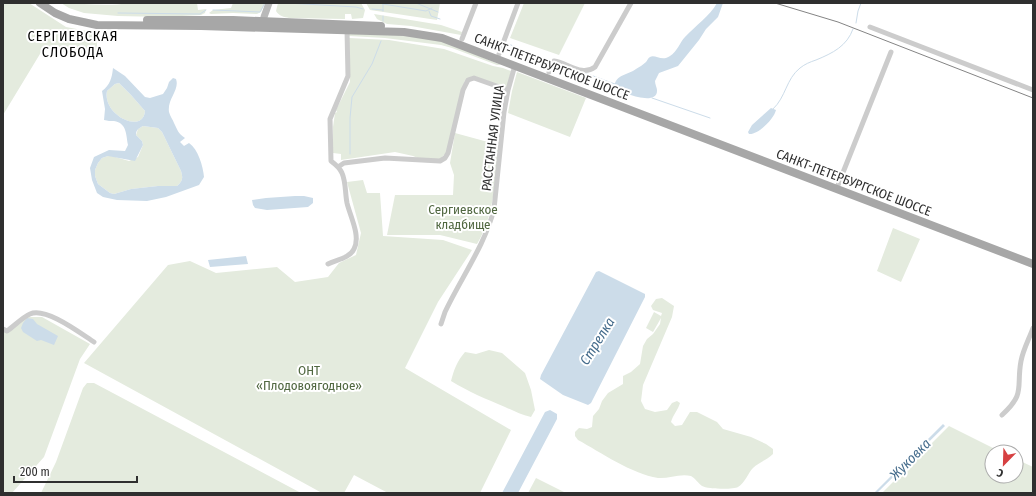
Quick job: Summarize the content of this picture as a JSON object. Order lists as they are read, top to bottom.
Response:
{
  "streets": {
    "main road": ["САНКТ-ПЕТЕРБУРГСКОЕ ШОССЕ"],
    "street": ["РАССТАННАЯ УЛИЦА"]
  },
  "crossings": [
    ["САНКТ-ПЕТЕРБУРГСКОЕ ШОССЕ", "РАССТАННАЯ УЛИЦА"]
  ],
  "districts": ["СЕРГИЕВСКАЯ СЛОБОДА"],
  "water": ["Стрелка", "Жуковка"],
  "parks": ["Сергиевское кладбище", "ОНТ «Плодовоягодное»"],
  "scale_bar": "200 m",
  "north": "bottom left"
}
